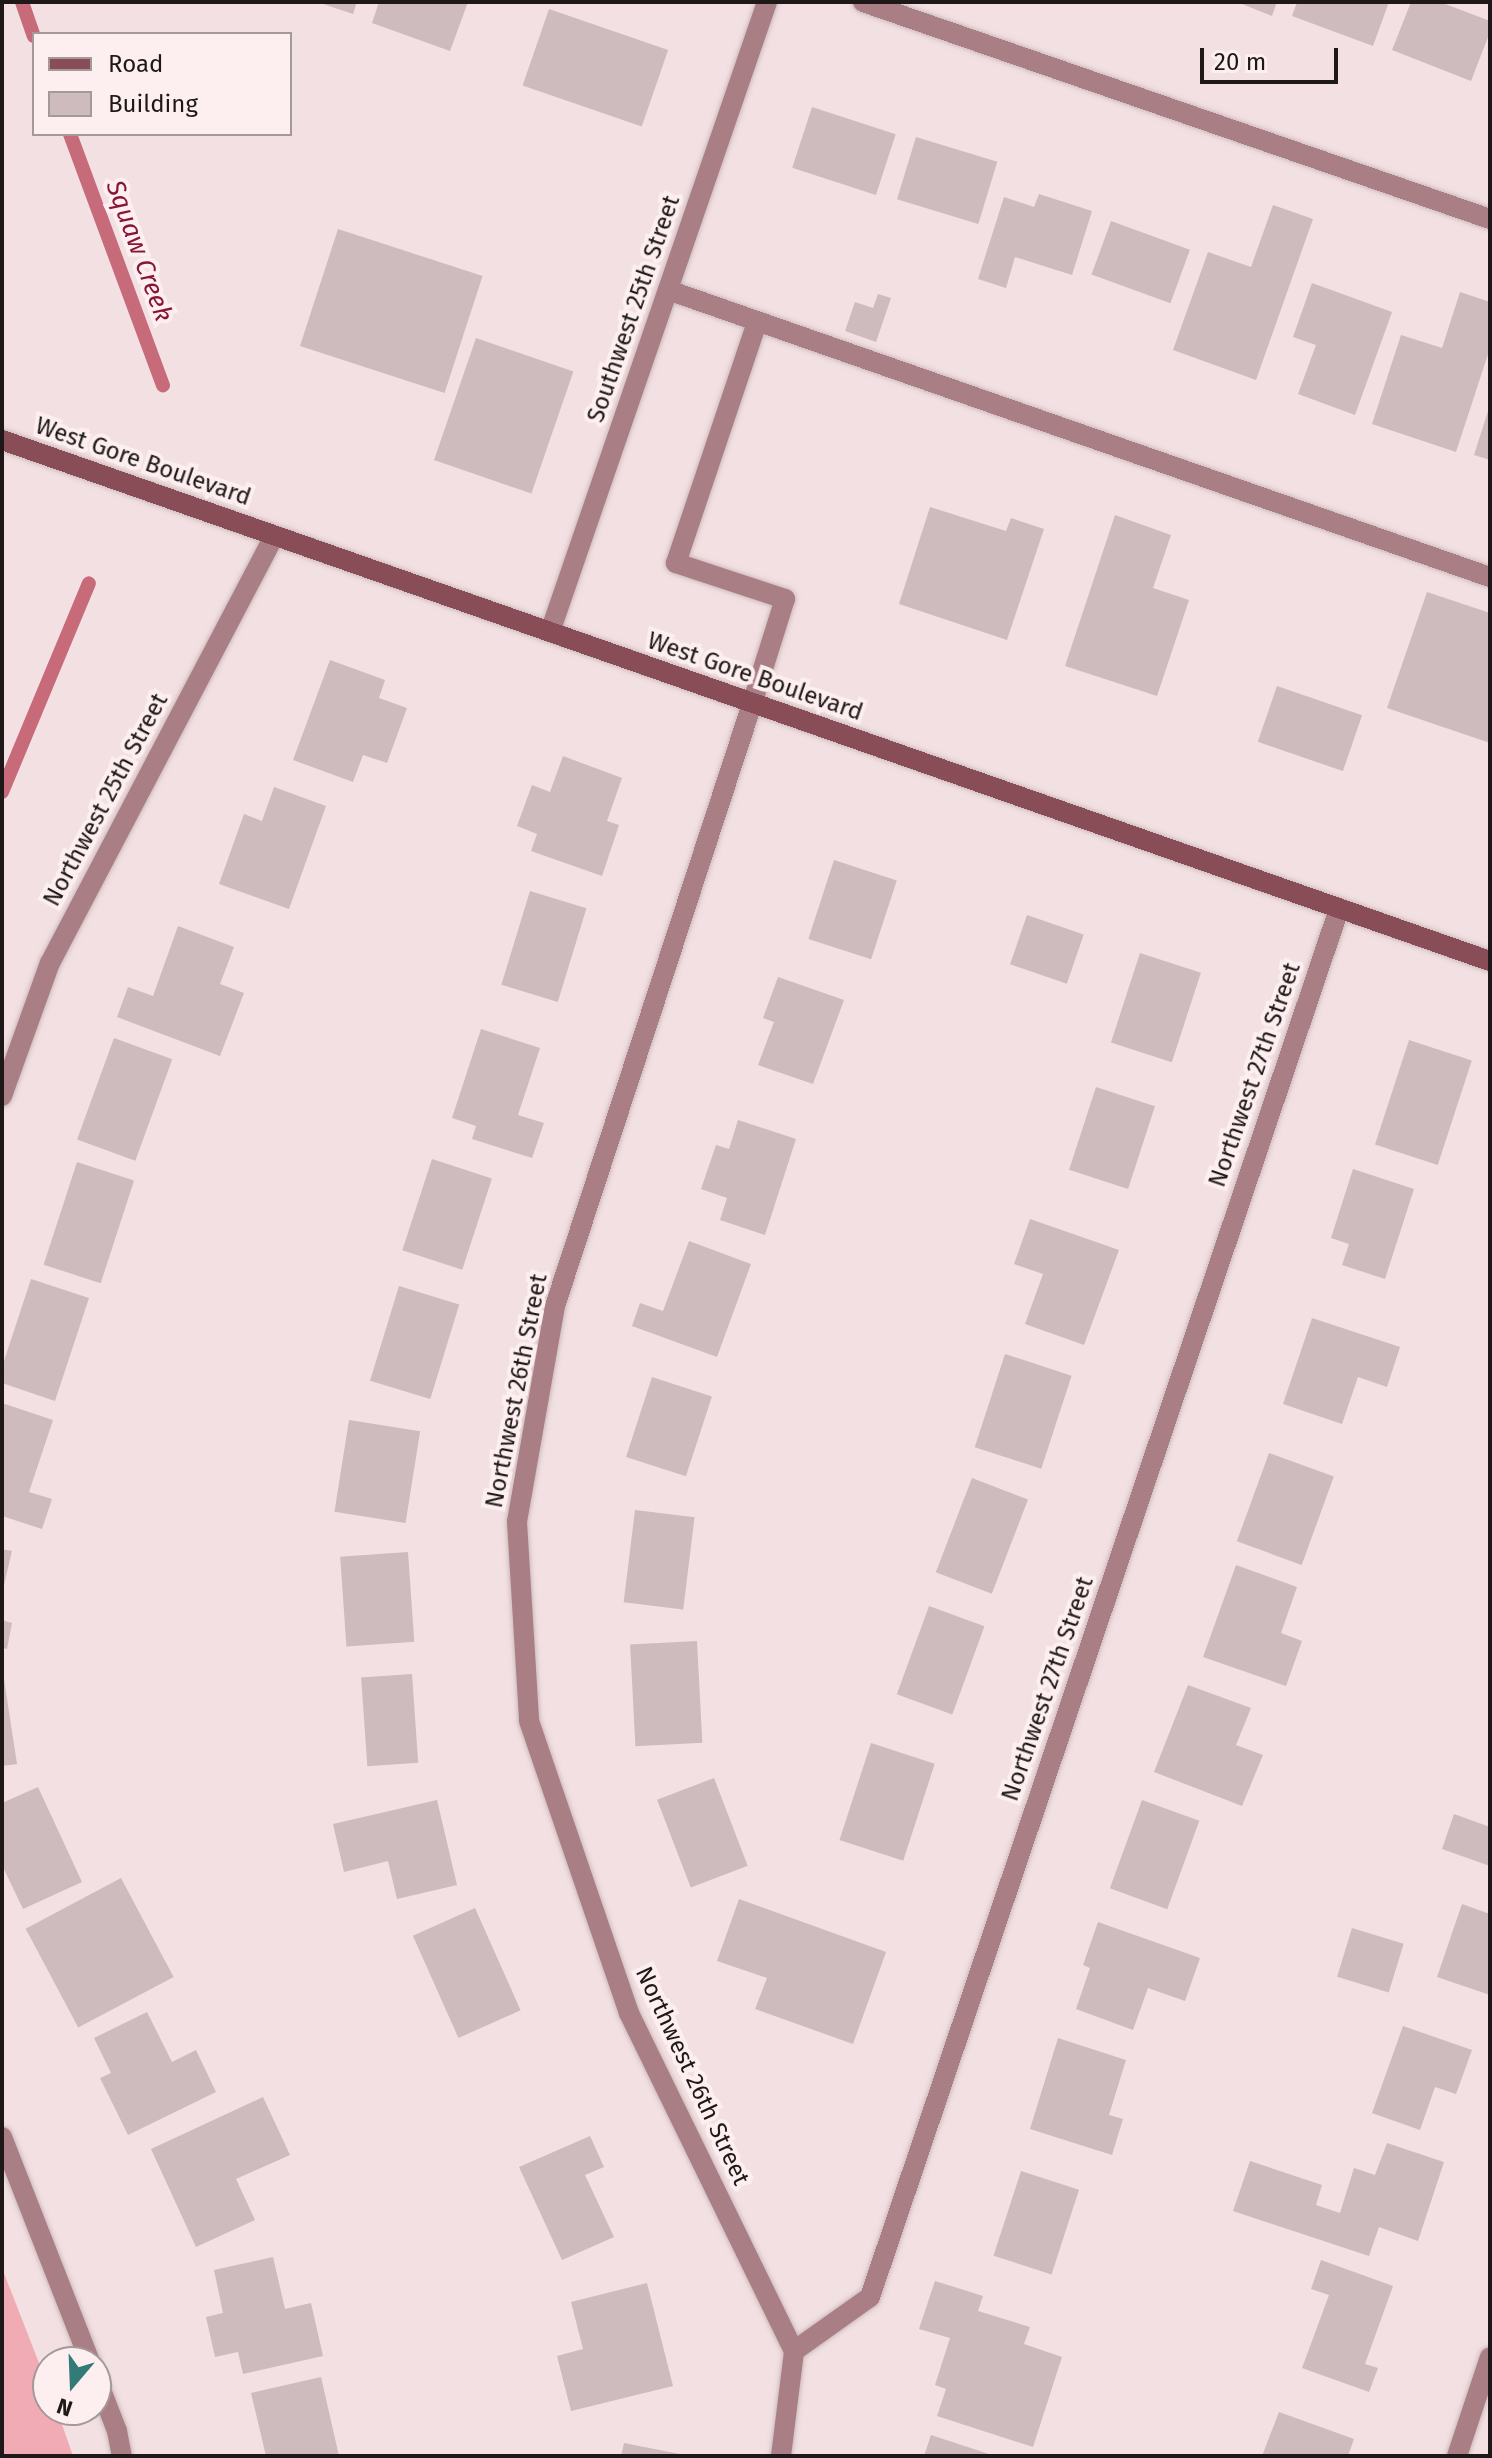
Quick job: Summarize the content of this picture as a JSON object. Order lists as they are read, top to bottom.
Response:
{
  "streets": {
    "main road": ["West Gore Boulevard"],
    "street": [
      "Southwest 25th Street",
      "Northwest 25th Street",
      "Northwest 27th Street",
      "Northwest 26th Street"
    ]
  },
  "crossings": [
    ["Southwest 25th Street", "West Gore Boulevard"],
    ["West Gore Boulevard", "Northwest 25th Street"],
    ["West Gore Boulevard", "Northwest 27th Street"],
    ["West Gore Boulevard", "Northwest 26th Street"],
    ["Northwest 27th Street", "Northwest 26th Street"]
  ],
  "water": ["Squaw Creek"],
  "legend": ["Road", "Building"],
  "scale_bar": "20 m",
  "north": "bottom"
}
